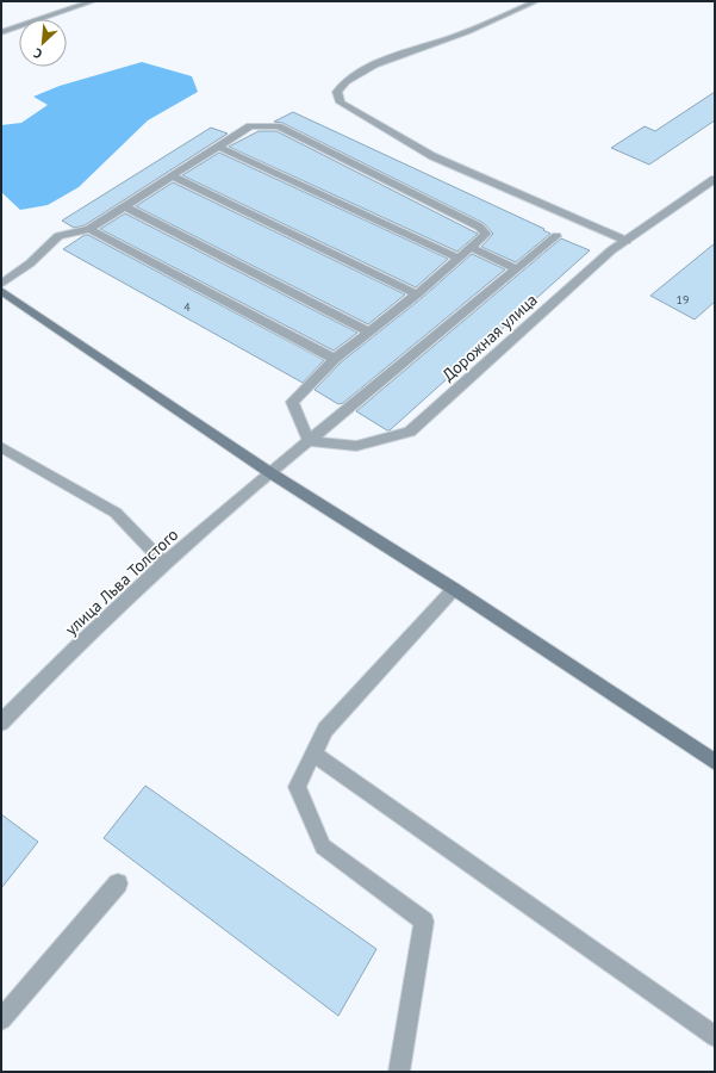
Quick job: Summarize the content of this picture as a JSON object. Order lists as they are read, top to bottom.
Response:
{
  "streets": {
    "street": ["Дорожная улица", "улица Льва Толстого"]
  },
  "house_numbers": ["19", "4"],
  "north": "bottom left"
}
